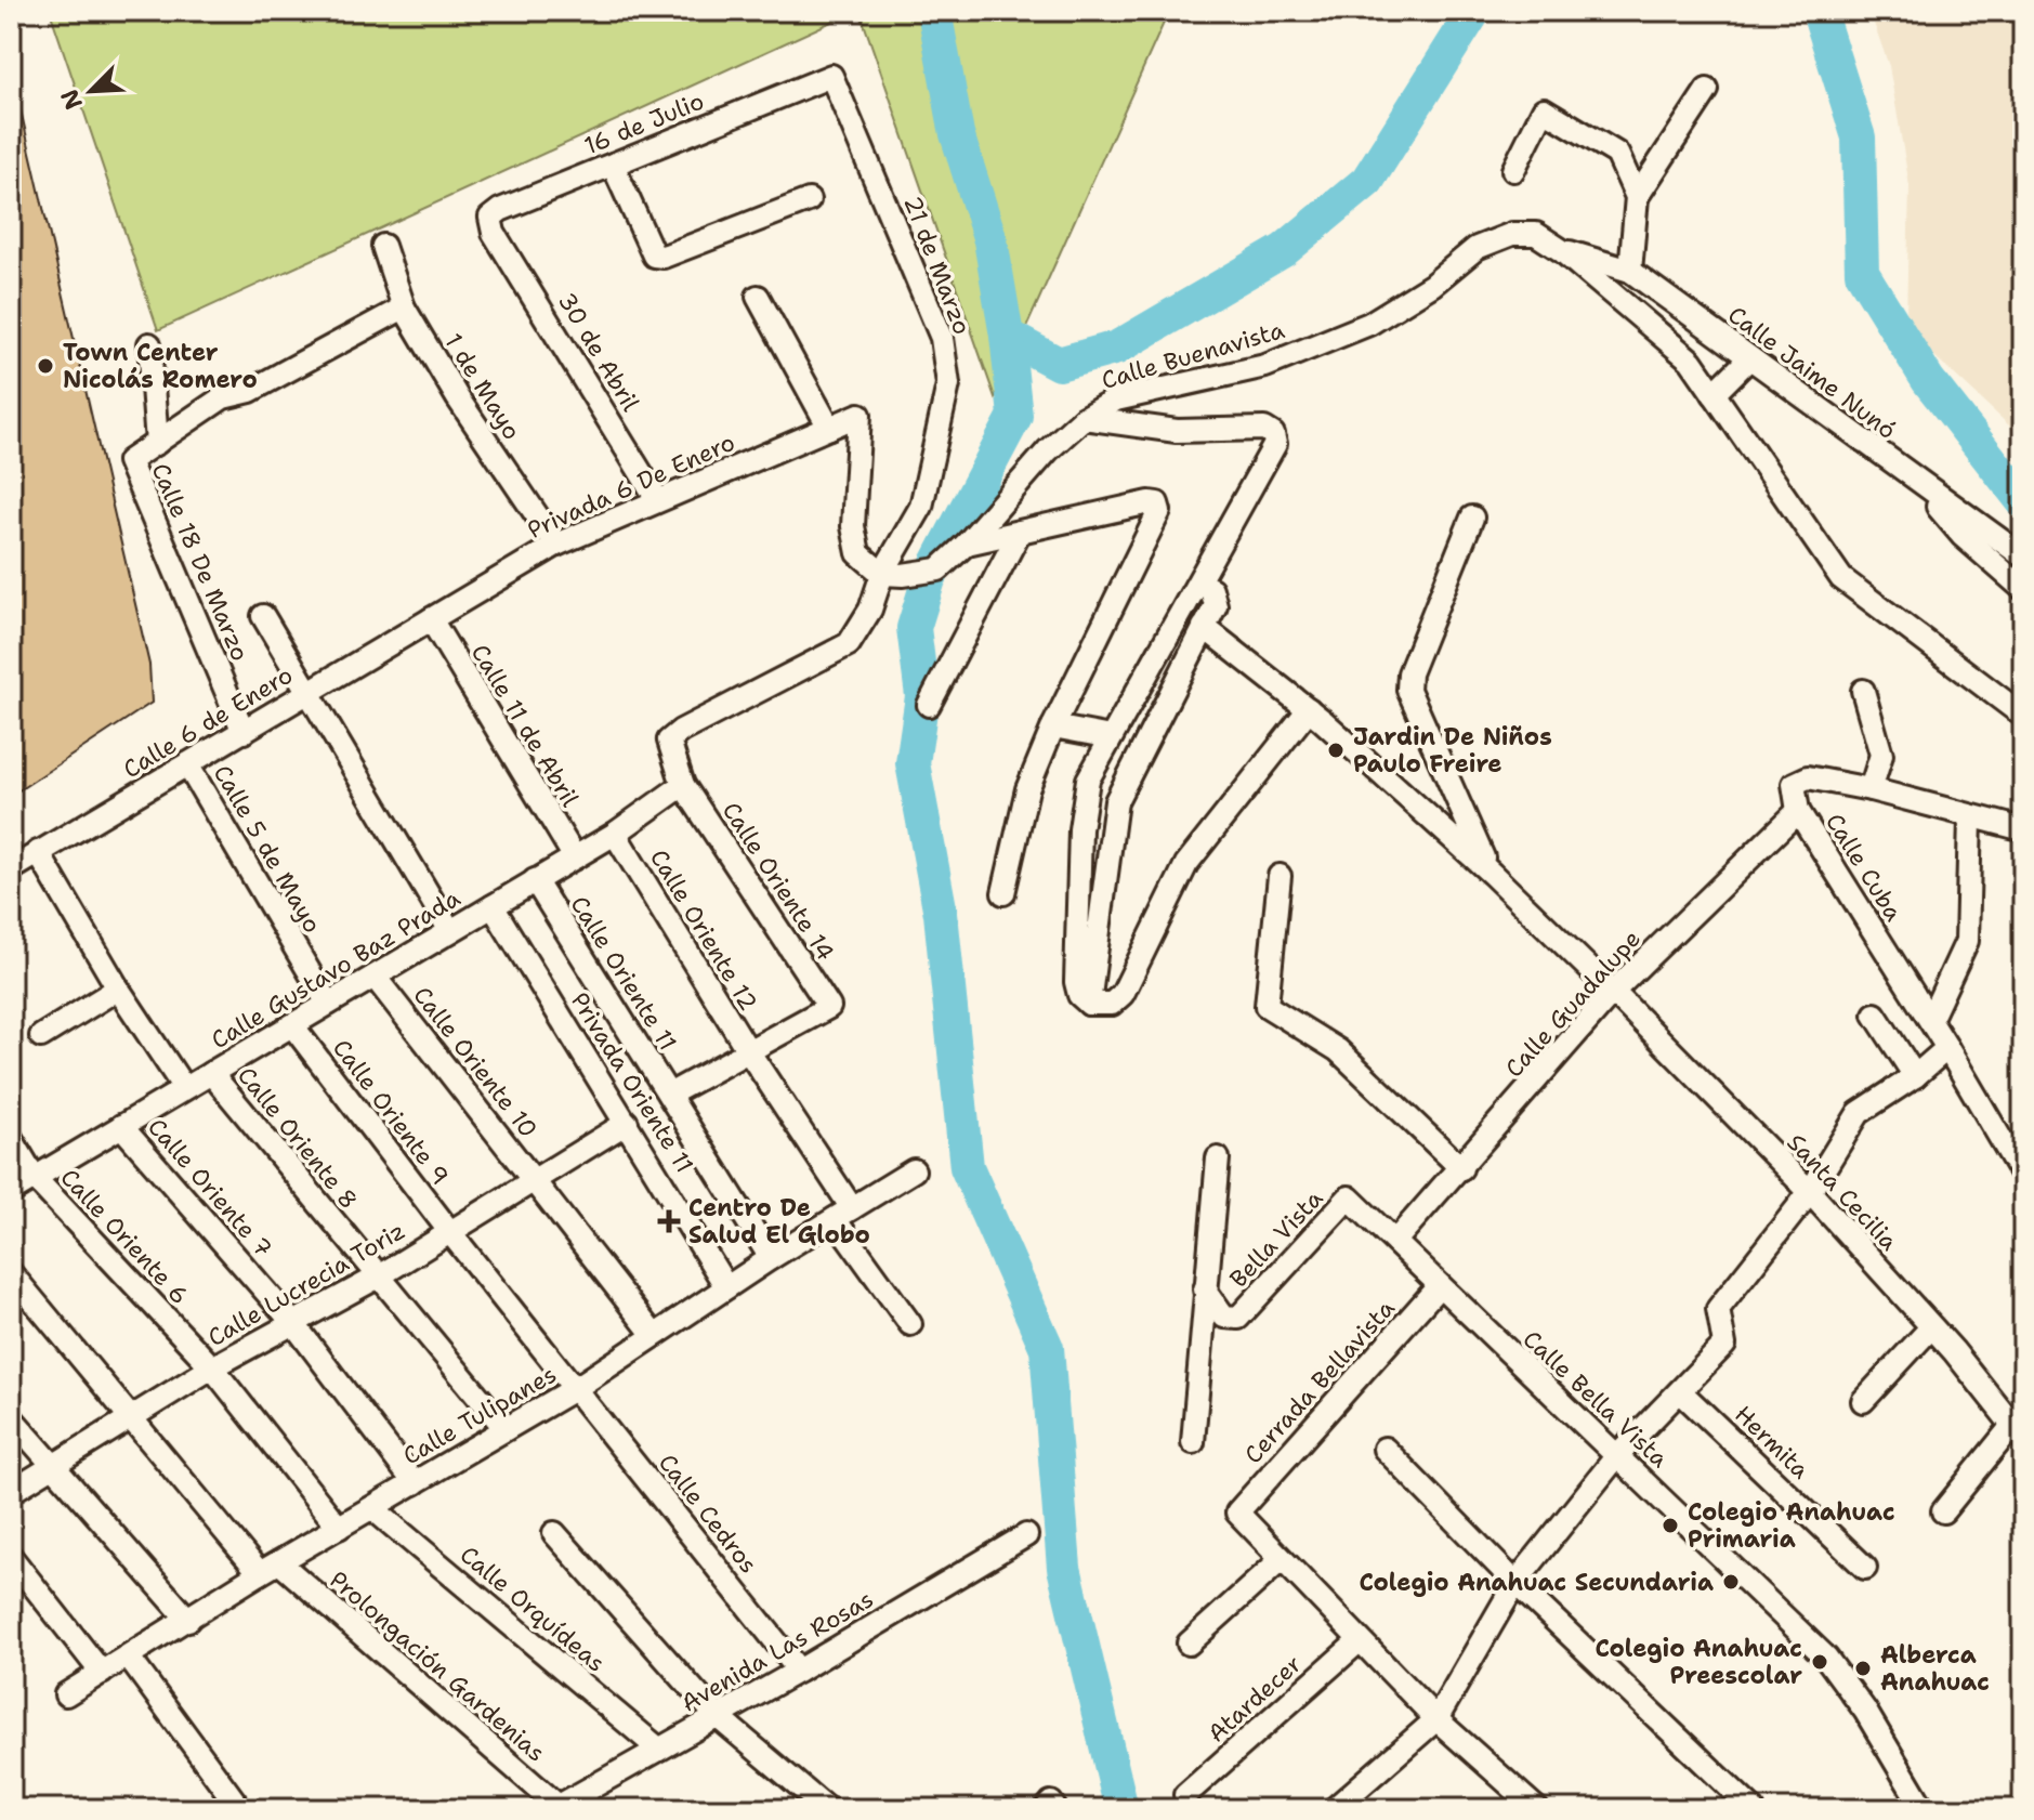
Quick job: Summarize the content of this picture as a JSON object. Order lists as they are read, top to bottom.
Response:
{
  "streets": {
    "street": [
      "16 de Julio",
      "21 de Marzo",
      "30 de Abril",
      "Calle Buenavista",
      "Calle Jaime Nunó",
      "1 de Mayo",
      "Privada 6 De Enero",
      "Calle 18 De Marzo",
      "Calle 6 de Enero",
      "Calle 11 de Abril",
      "Calle 5 de Mayo",
      "Calle Cuba",
      "Calle Oriente 14",
      "Calle Oriente 12",
      "Calle Gustavo Baz Prada",
      "Calle Oriente 11",
      "Calle Guadalupe",
      "Calle Oriente 10",
      "Privada Oriente 11",
      "Calle Oriente 9",
      "Calle Oriente 8",
      "Calle Oriente 7",
      "Santa Cecilia",
      "Calle Oriente 6",
      "Bella Vista",
      "Calle Lucrecia Toriz",
      "Cerrada Bellavista",
      "Calle Bella Vista",
      "Calle Tulipanes",
      "Hermita",
      "Calle Cedros",
      "Calle Orquídeas",
      "Avenida Las Rosas",
      "Prolongación Gardenias",
      "Atardecer"
    ]
  },
  "crossings": [
    ["16 de Julio", "21 de Marzo"],
    ["16 de Julio", "30 de Abril"],
    ["21 de Marzo", "Calle Buenavista"],
    ["21 de Marzo", "Privada 6 De Enero"],
    ["21 de Marzo", "Calle Oriente 14"],
    ["30 de Abril", "Privada 6 De Enero"],
    ["Calle Buenavista", "Calle Jaime Nunó"],
    ["Calle Buenavista", "Privada 6 De Enero"],
    ["Calle Buenavista", "Calle Oriente 14"],
    ["1 de Mayo", "Privada 6 De Enero"],
    ["Privada 6 De Enero", "Calle 6 de Enero"],
    ["Privada 6 De Enero", "Calle 11 de Abril"],
    ["Privada 6 De Enero", "Calle Oriente 14"],
    ["Calle 18 De Marzo", "Calle 6 de Enero"],
    ["Calle 6 de Enero", "Calle 11 de Abril"],
    ["Calle 6 de Enero", "Calle 5 de Mayo"],
    ["Calle 11 de Abril", "Calle Gustavo Baz Prada"],
    ["Calle 5 de Mayo", "Calle Gustavo Baz Prada"],
    ["Calle Cuba", "Calle Guadalupe"],
    ["Calle Oriente 14", "Calle Oriente 12"],
    ["Calle Oriente 14", "Calle Gustavo Baz Prada"],
    ["Calle Oriente 12", "Calle Gustavo Baz Prada"],
    ["Calle Oriente 12", "Calle Tulipanes"],
    ["Calle Gustavo Baz Prada", "Calle Oriente 11"],
    ["Calle Gustavo Baz Prada", "Calle Oriente 10"],
    ["Calle Gustavo Baz Prada", "Privada Oriente 11"],
    ["Calle Gustavo Baz Prada", "Calle Oriente 9"],
    ["Calle Gustavo Baz Prada", "Calle Oriente 8"],
    ["Calle Gustavo Baz Prada", "Calle Oriente 7"],
    ["Calle Gustavo Baz Prada", "Calle Oriente 6"],
    ["Calle Oriente 11", "Calle Tulipanes"],
    ["Calle Guadalupe", "Santa Cecilia"],
    ["Calle Guadalupe", "Calle Bella Vista"],
    ["Calle Oriente 10", "Calle Lucrecia Toriz"],
    ["Calle Oriente 10", "Calle Tulipanes"],
    ["Privada Oriente 11", "Calle Lucrecia Toriz"],
    ["Privada Oriente 11", "Calle Tulipanes"],
    ["Calle Oriente 9", "Calle Lucrecia Toriz"],
    ["Calle Oriente 9", "Calle Tulipanes"],
    ["Calle Oriente 9", "Calle Cedros"],
    ["Calle Oriente 8", "Calle Lucrecia Toriz"],
    ["Calle Oriente 8", "Calle Tulipanes"],
    ["Calle Oriente 7", "Calle Lucrecia Toriz"],
    ["Calle Oriente 7", "Calle Tulipanes"],
    ["Calle Oriente 6", "Calle Lucrecia Toriz"],
    ["Calle Oriente 6", "Calle Tulipanes"],
    ["Bella Vista", "Calle Bella Vista"],
    ["Calle Lucrecia Toriz", "Prolongación Gardenias"],
    ["Cerrada Bellavista", "Calle Bella Vista"],
    ["Calle Tulipanes", "Calle Cedros"],
    ["Calle Tulipanes", "Calle Orquídeas"],
    ["Calle Tulipanes", "Prolongación Gardenias"],
    ["Calle Cedros", "Avenida Las Rosas"],
    ["Calle Orquídeas", "Avenida Las Rosas"],
    ["Avenida Las Rosas", "Prolongación Gardenias"]
  ],
  "places": {
    "other": [
      "Town Center Nicolás Romero",
      "Jardin De Niños Paulo Freire",
      "Colegio Anahuac Primaria",
      "Colegio Anahuac Secundaria",
      "Colegio Anahuac Preescolar",
      "Alberca Anahuac"
    ],
    "health": ["Centro De Salud El Globo"]
  },
  "north": "bottom left"
}
